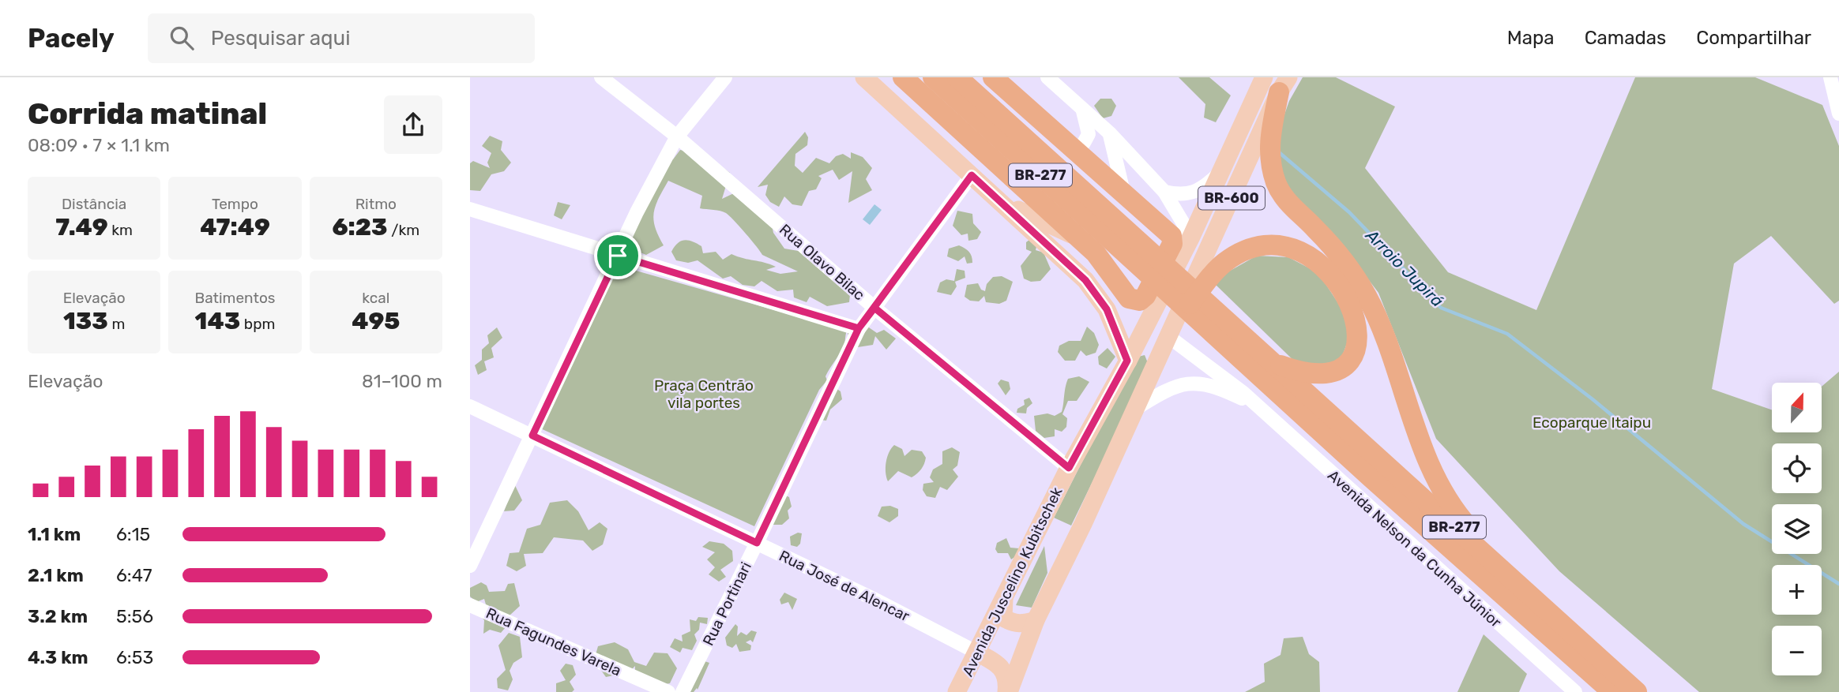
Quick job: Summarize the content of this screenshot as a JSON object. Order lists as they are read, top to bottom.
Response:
{
  "streets": {
    "highway": ["BR-277"],
    "main road": ["BR-600", "Avenida Juscelino Kubitschek"],
    "street": [
      "Rua Olavo Bilac",
      "Avenida Nelson da Cunha Júnior",
      "Rua José de Alencar",
      "Rua Portinari",
      "Rua Fagundes Varela"
    ]
  },
  "crossings": [
    ["BR-600", "Avenida Nelson da Cunha Júnior"],
    ["BR-600", "Avenida Juscelino Kubitschek"],
    ["Rua Olavo Bilac", "Avenida Juscelino Kubitschek"],
    ["Rua Olavo Bilac", "Rua Portinari"],
    ["Avenida Juscelino Kubitschek", "Rua José de Alencar"],
    ["Rua José de Alencar", "Rua Portinari"]
  ],
  "water": ["Arroio Jupirá"],
  "parks": ["Praça Centrão vila portes", "Ecoparque Itaipu"],
  "north": "top",
  "page": {
    "header": "Pacely",
    "search": "Pesquisar aqui",
    "nav": ["Mapa", "Camadas", "Compartilhar"],
    "heading": ["Corrida matinal", "08:09 · 7 × 1.1 km"],
    "stats": [
      ["Distância", "7.49 km"],
      ["Tempo", "47:49"],
      ["Ritmo", "6:23 /km"],
      ["Elevação", "133 m"],
      ["Batimentos", "143 bpm"],
      ["kcal", "495"]
    ],
    "chart": ["Elevação", "81–100 m"],
    "map_buttons": ["+", "−"],
    "list": [
      {
        "name": "1.1 km",
        "note": "6:15"
      },
      {
        "name": "2.1 km",
        "note": "6:47"
      },
      {
        "name": "3.2 km",
        "note": "5:56"
      },
      {
        "name": "4.3 km",
        "note": "6:53"
      }
    ]
  }
}
